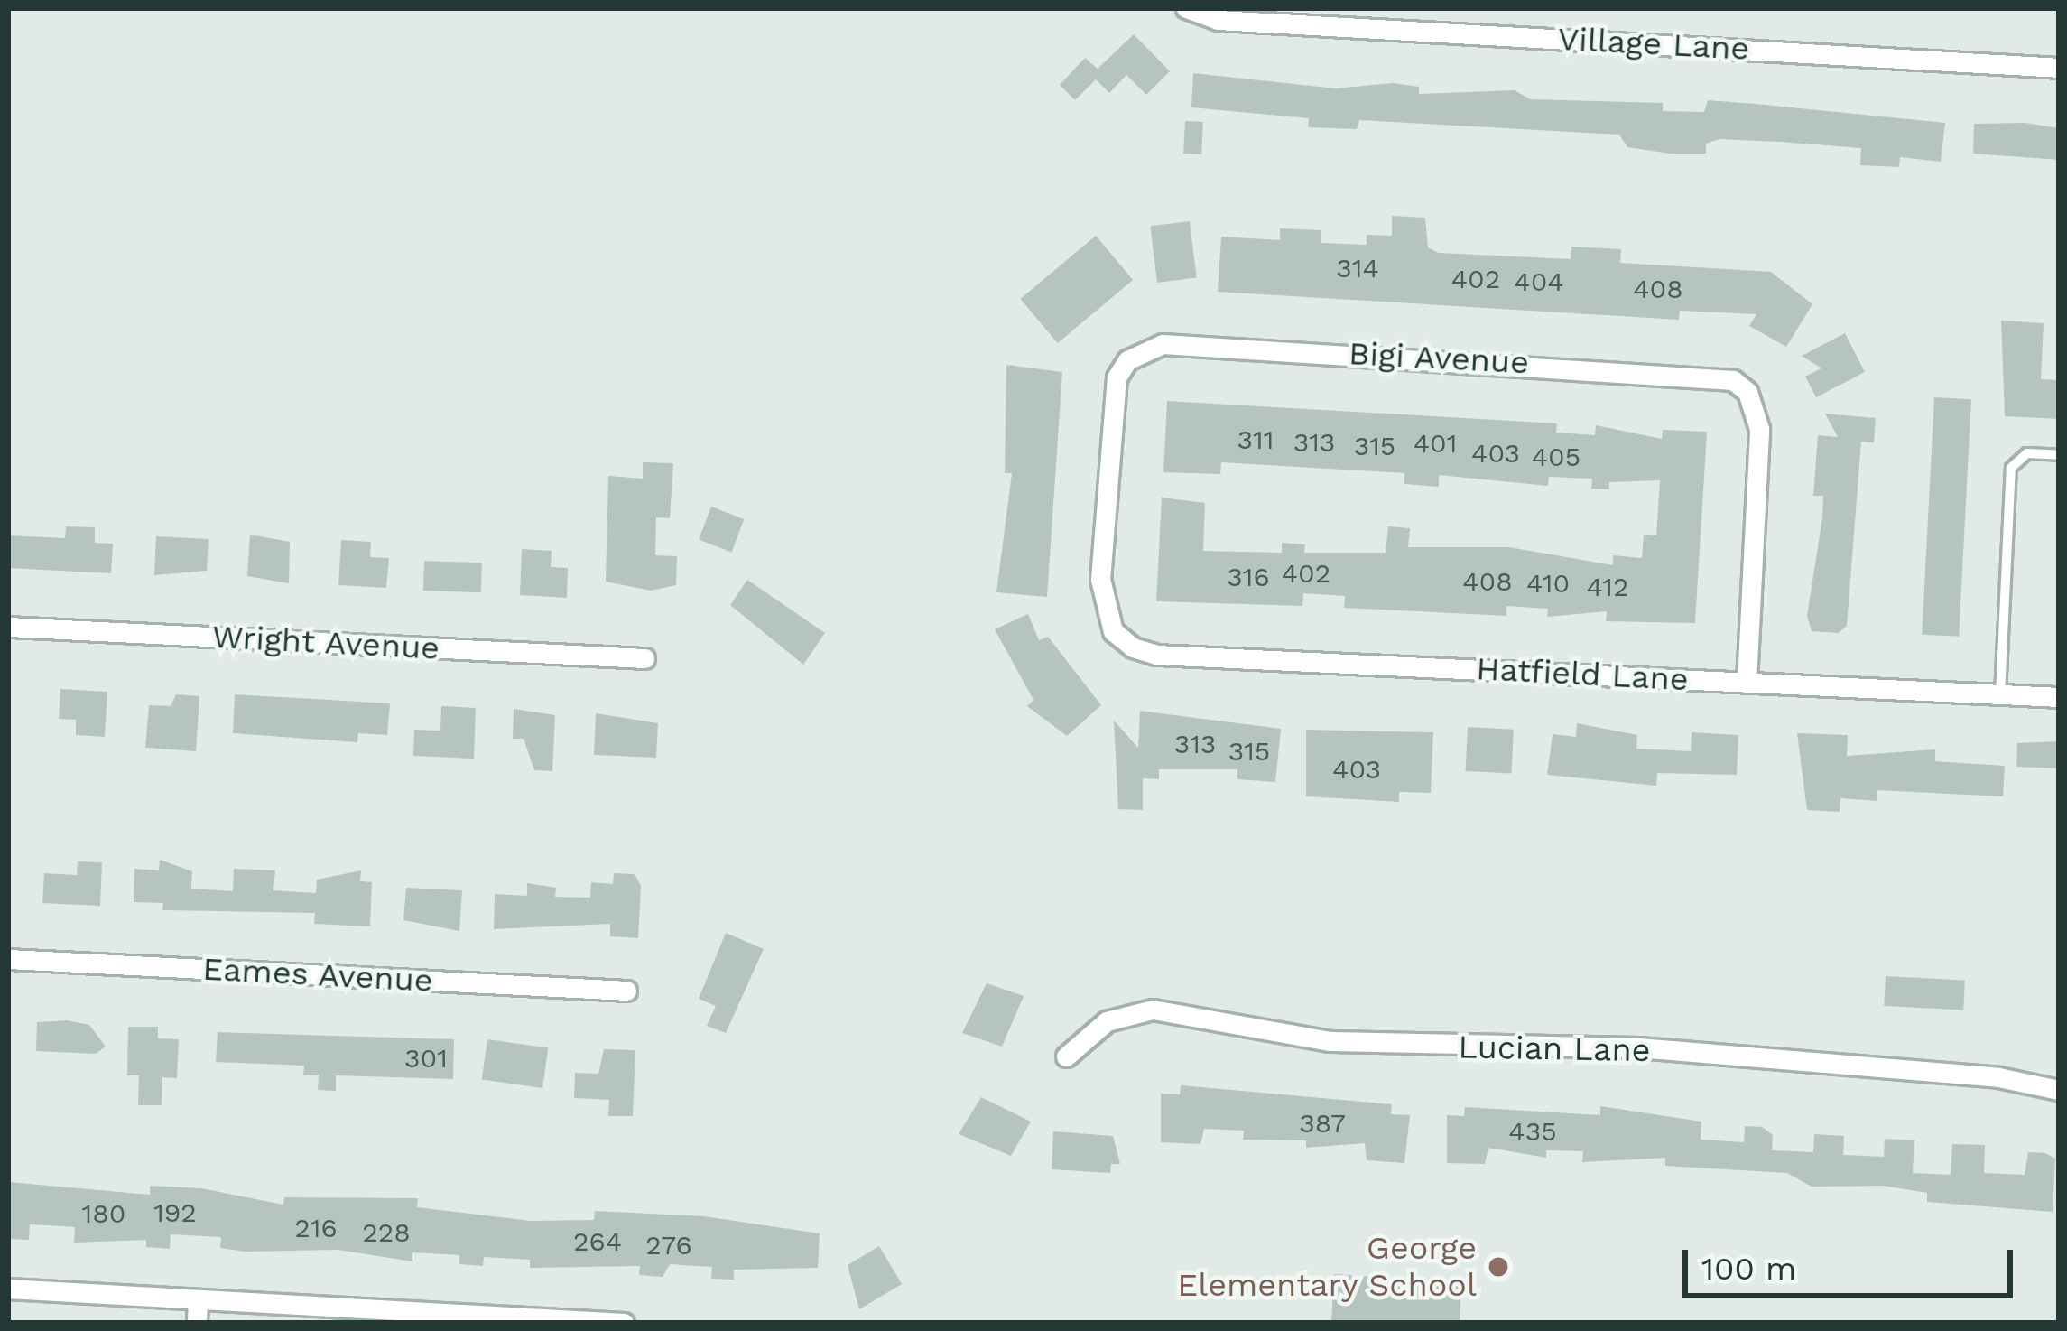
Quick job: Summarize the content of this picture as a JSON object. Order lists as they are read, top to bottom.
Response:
{
  "streets": {
    "street": [
      "Village Lane",
      "Bigi Avenue",
      "Wright Avenue",
      "Hatfield Lane",
      "Eames Avenue",
      "Lucian Lane"
    ]
  },
  "crossings": [
    ["Bigi Avenue", "Hatfield Lane"]
  ],
  "places": ["George Elementary School"],
  "house_numbers": [
    "314",
    "402",
    "404",
    "408",
    "311",
    "313",
    "401",
    "315",
    "403",
    "405",
    "402",
    "316",
    "408",
    "410",
    "412",
    "313",
    "315",
    "403",
    "301",
    "387",
    "435",
    "192",
    "180",
    "216",
    "228",
    "264",
    "276"
  ],
  "scale_bar": "100 m"
}
